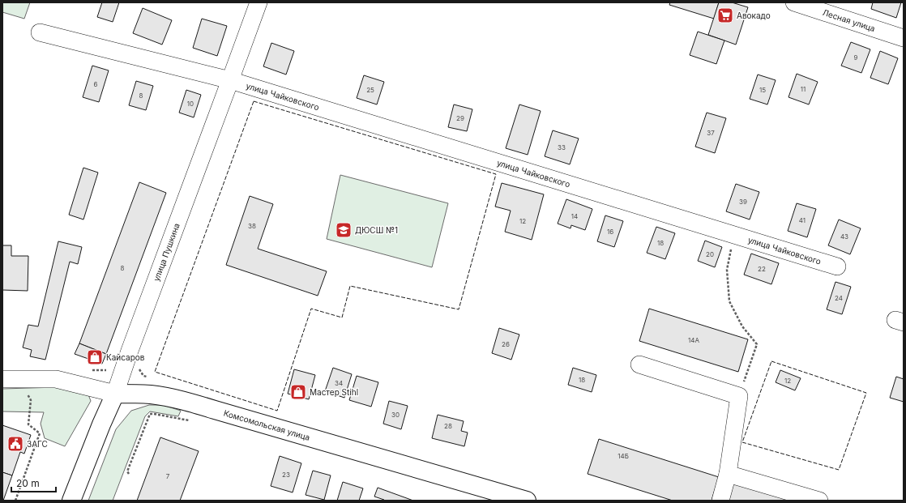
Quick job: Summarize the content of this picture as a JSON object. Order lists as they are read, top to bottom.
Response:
{
  "streets": {
    "main road": ["улица Пушкина", "Комсомольская улица"],
    "street": ["Лесная улица", "улица Чайковского"]
  },
  "crossings": [
    ["улица Чайковского", "улица Пушкина"],
    ["улица Пушкина", "Комсомольская улица"]
  ],
  "places": {
    "supermarket": ["Авокадо"],
    "school or university": ["ДЮСШ №1"],
    "shop": ["Кайсаров", "Мастер Stihl"],
    "public building": ["ЗАГС"]
  },
  "house_numbers": [
    "9",
    "6",
    "11",
    "25",
    "15",
    "8",
    "10",
    "29",
    "37",
    "33",
    "39",
    "14",
    "41",
    "12",
    "38",
    "16",
    "43",
    "18",
    "20",
    "8",
    "22",
    "24",
    "14А",
    "26",
    "18",
    "12",
    "34",
    "30",
    "28",
    "14Б",
    "23",
    "7"
  ],
  "scale_bar": "20 m"
}
